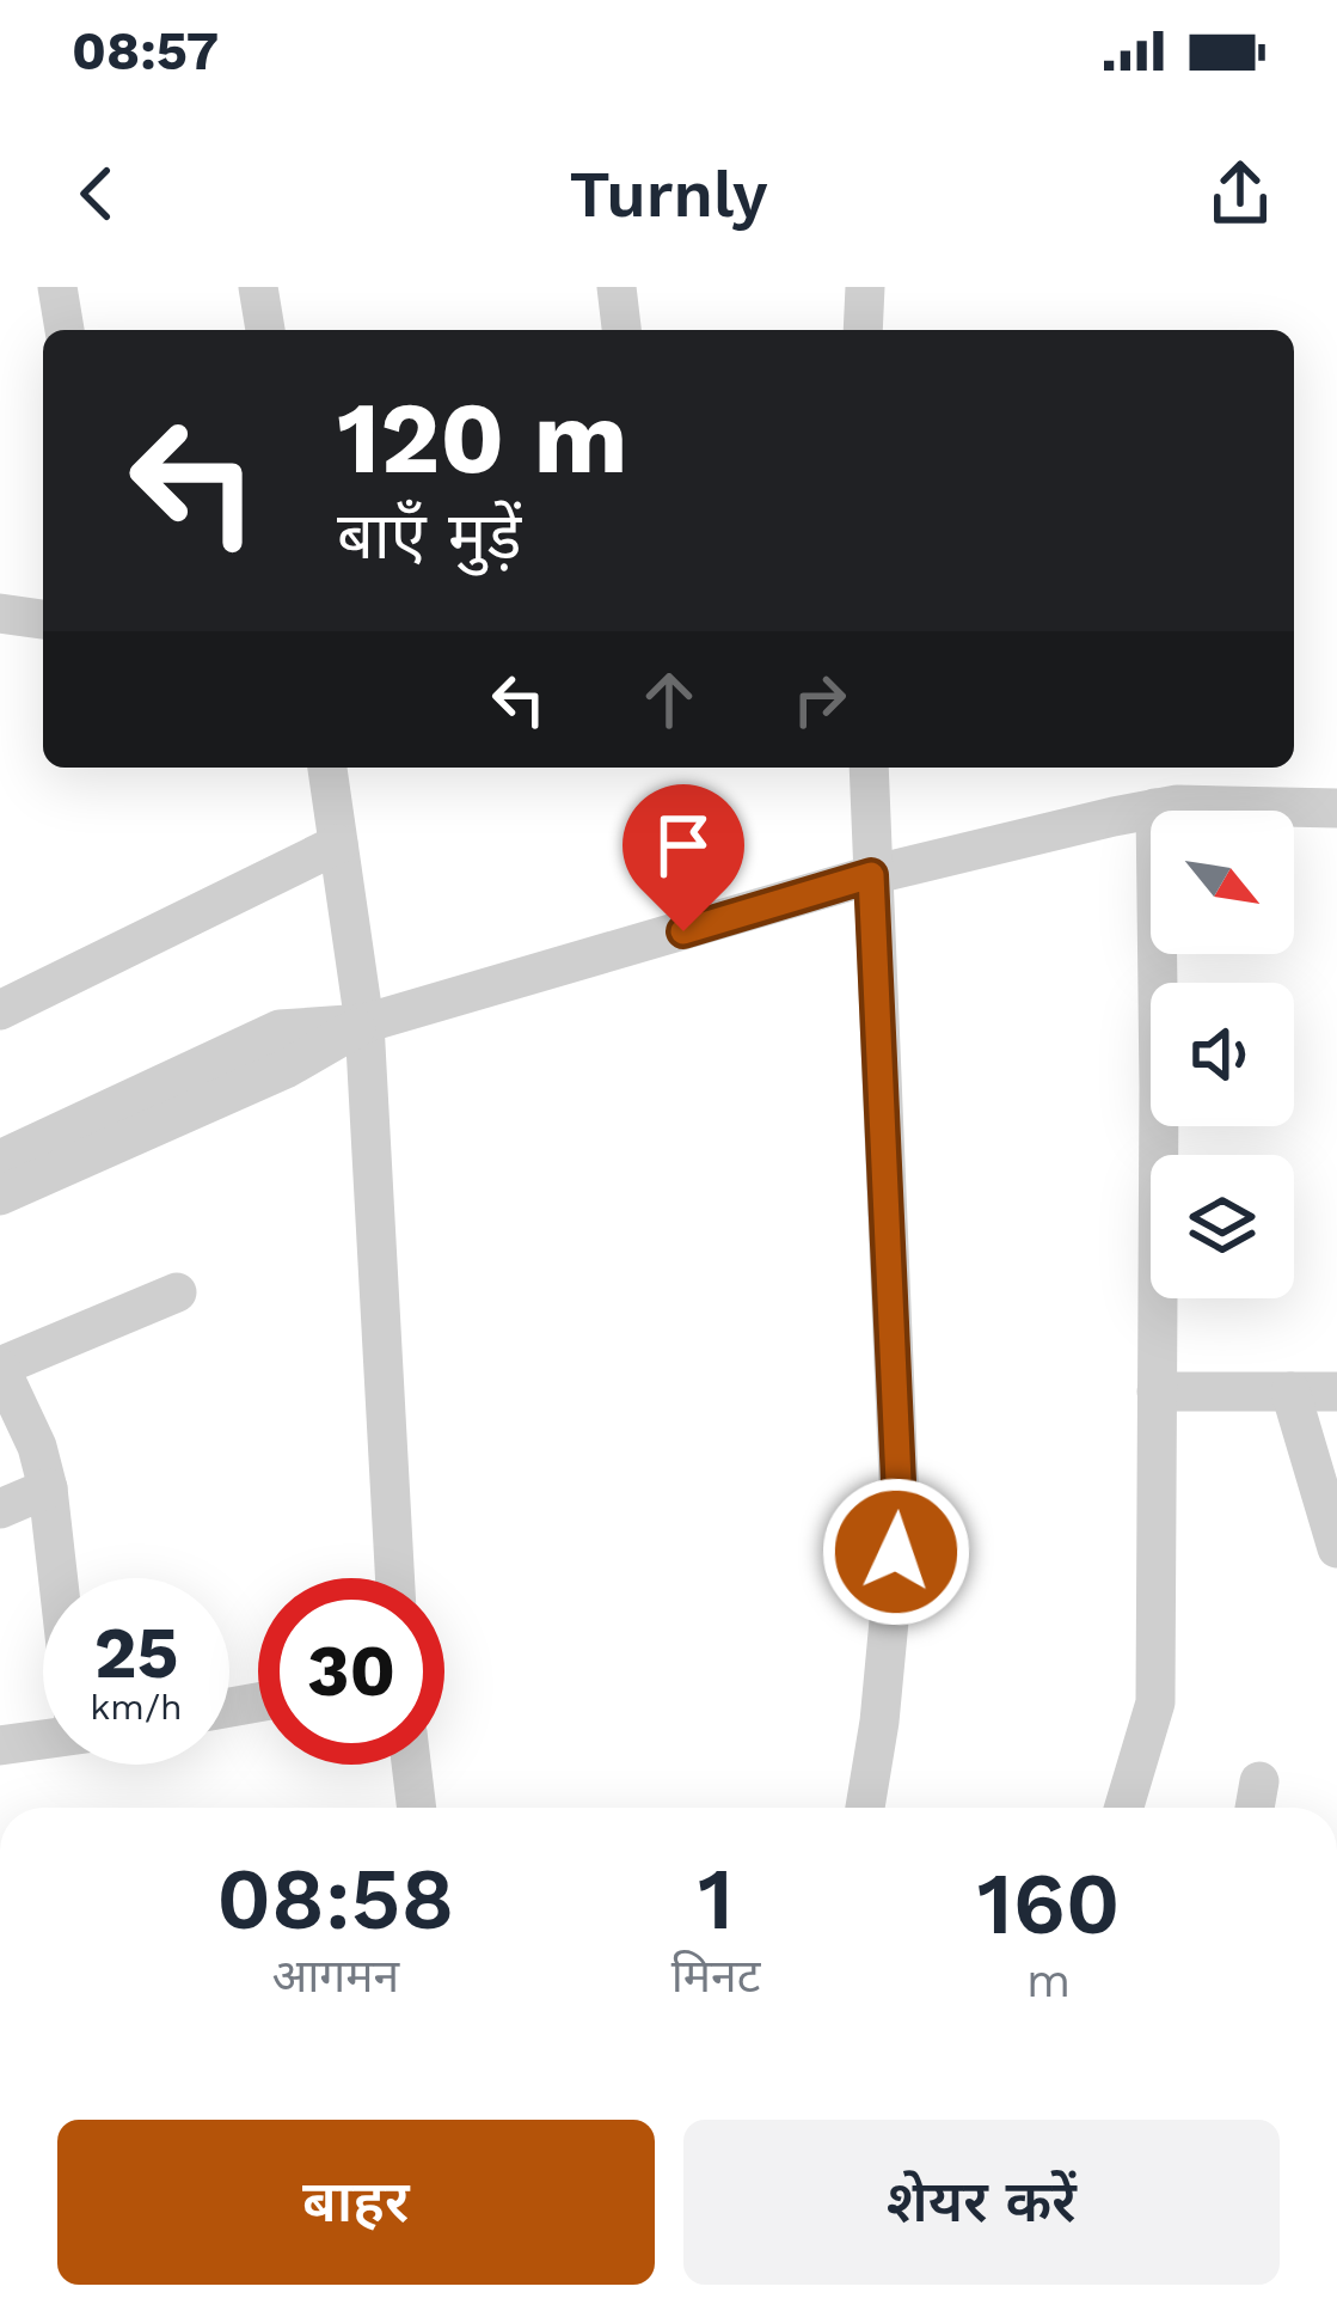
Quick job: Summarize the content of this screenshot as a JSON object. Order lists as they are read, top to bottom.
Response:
{
  "north": "bottom right",
  "page": {
    "status": "08:57",
    "header": "Turnly",
    "turn": ["120 m", "बाएँ मुड़ें"],
    "speed": "25 km/h",
    "limit": "30",
    "eta": [
      "08:58",
      "आगमन",
      "1",
      "मिनट",
      "160",
      "m"
    ],
    "buttons": ["बाहर", "शेयर करें"]
  }
}
